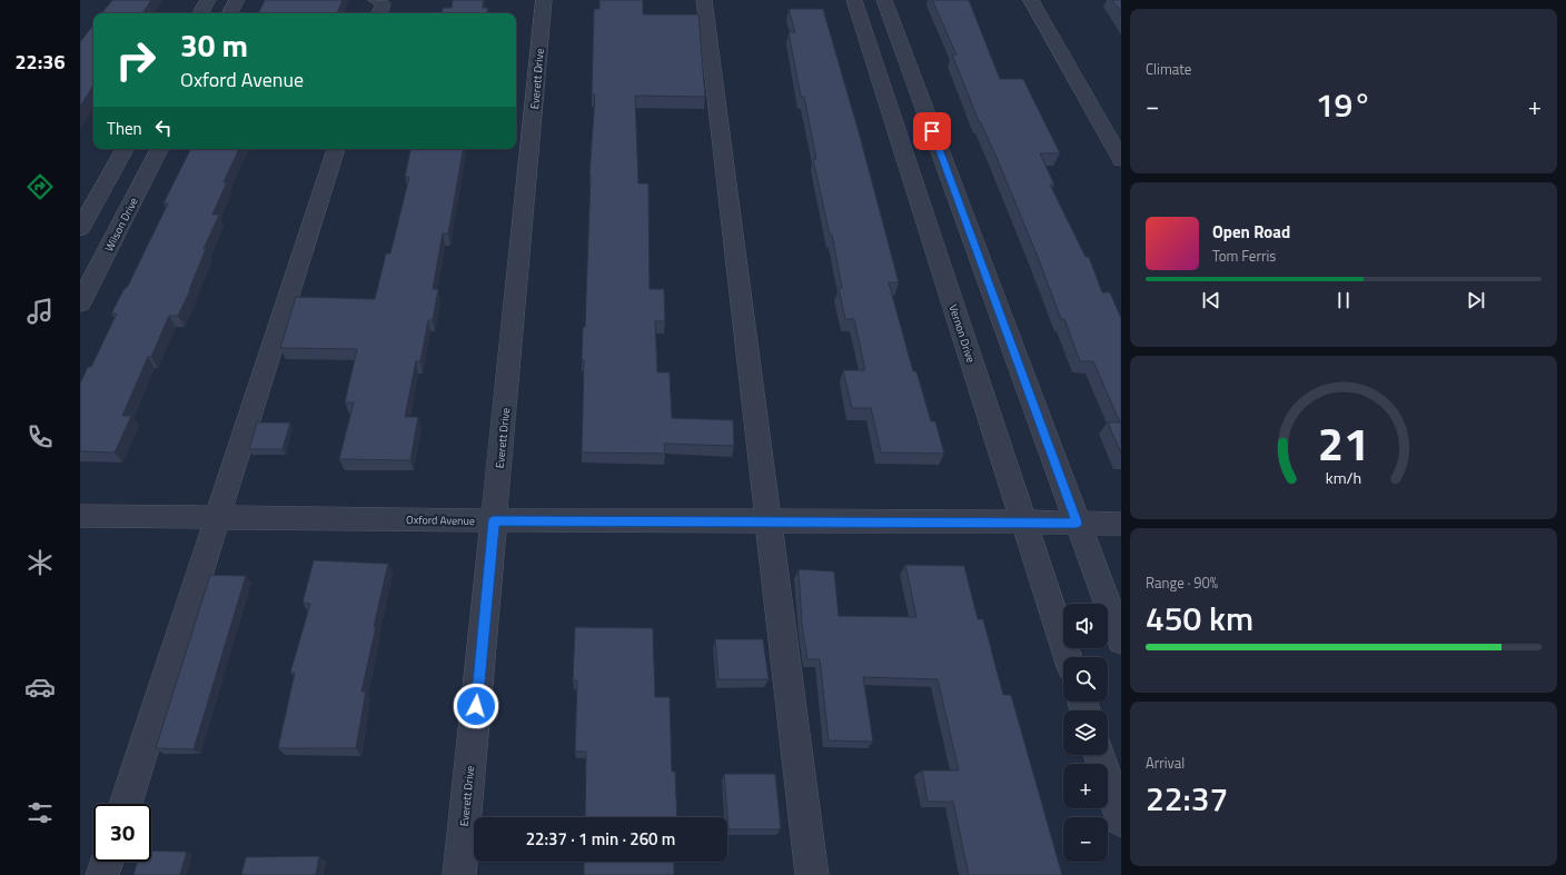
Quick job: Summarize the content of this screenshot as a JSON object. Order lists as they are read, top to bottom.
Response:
{
  "streets": {
    "street": [
      "Everett Drive",
      "Wilson Drive",
      "Vernon Drive",
      "Oxford Avenue"
    ]
  },
  "crossings": [
    ["Everett Drive", "Oxford Avenue"],
    ["Vernon Drive", "Oxford Avenue"]
  ],
  "page": {
    "tabs": "22:36",
    "tile": [
      "Climate",
      ["Range · 90%", "450 km"],
      ["Arrival", "22:37"]
    ],
    "turn": ["30 m", "Oxford Avenue"],
    "heat": ["−", "19°", "+"],
    "then": "Then",
    "song": ["Open Road", "Tom Ferris"],
    "map_buttons": ["+", "−"],
    "limit": "30",
    "trip": "22:37 · 1 min · 260 m",
    "gauge": ["21", "km/h"]
  }
}
